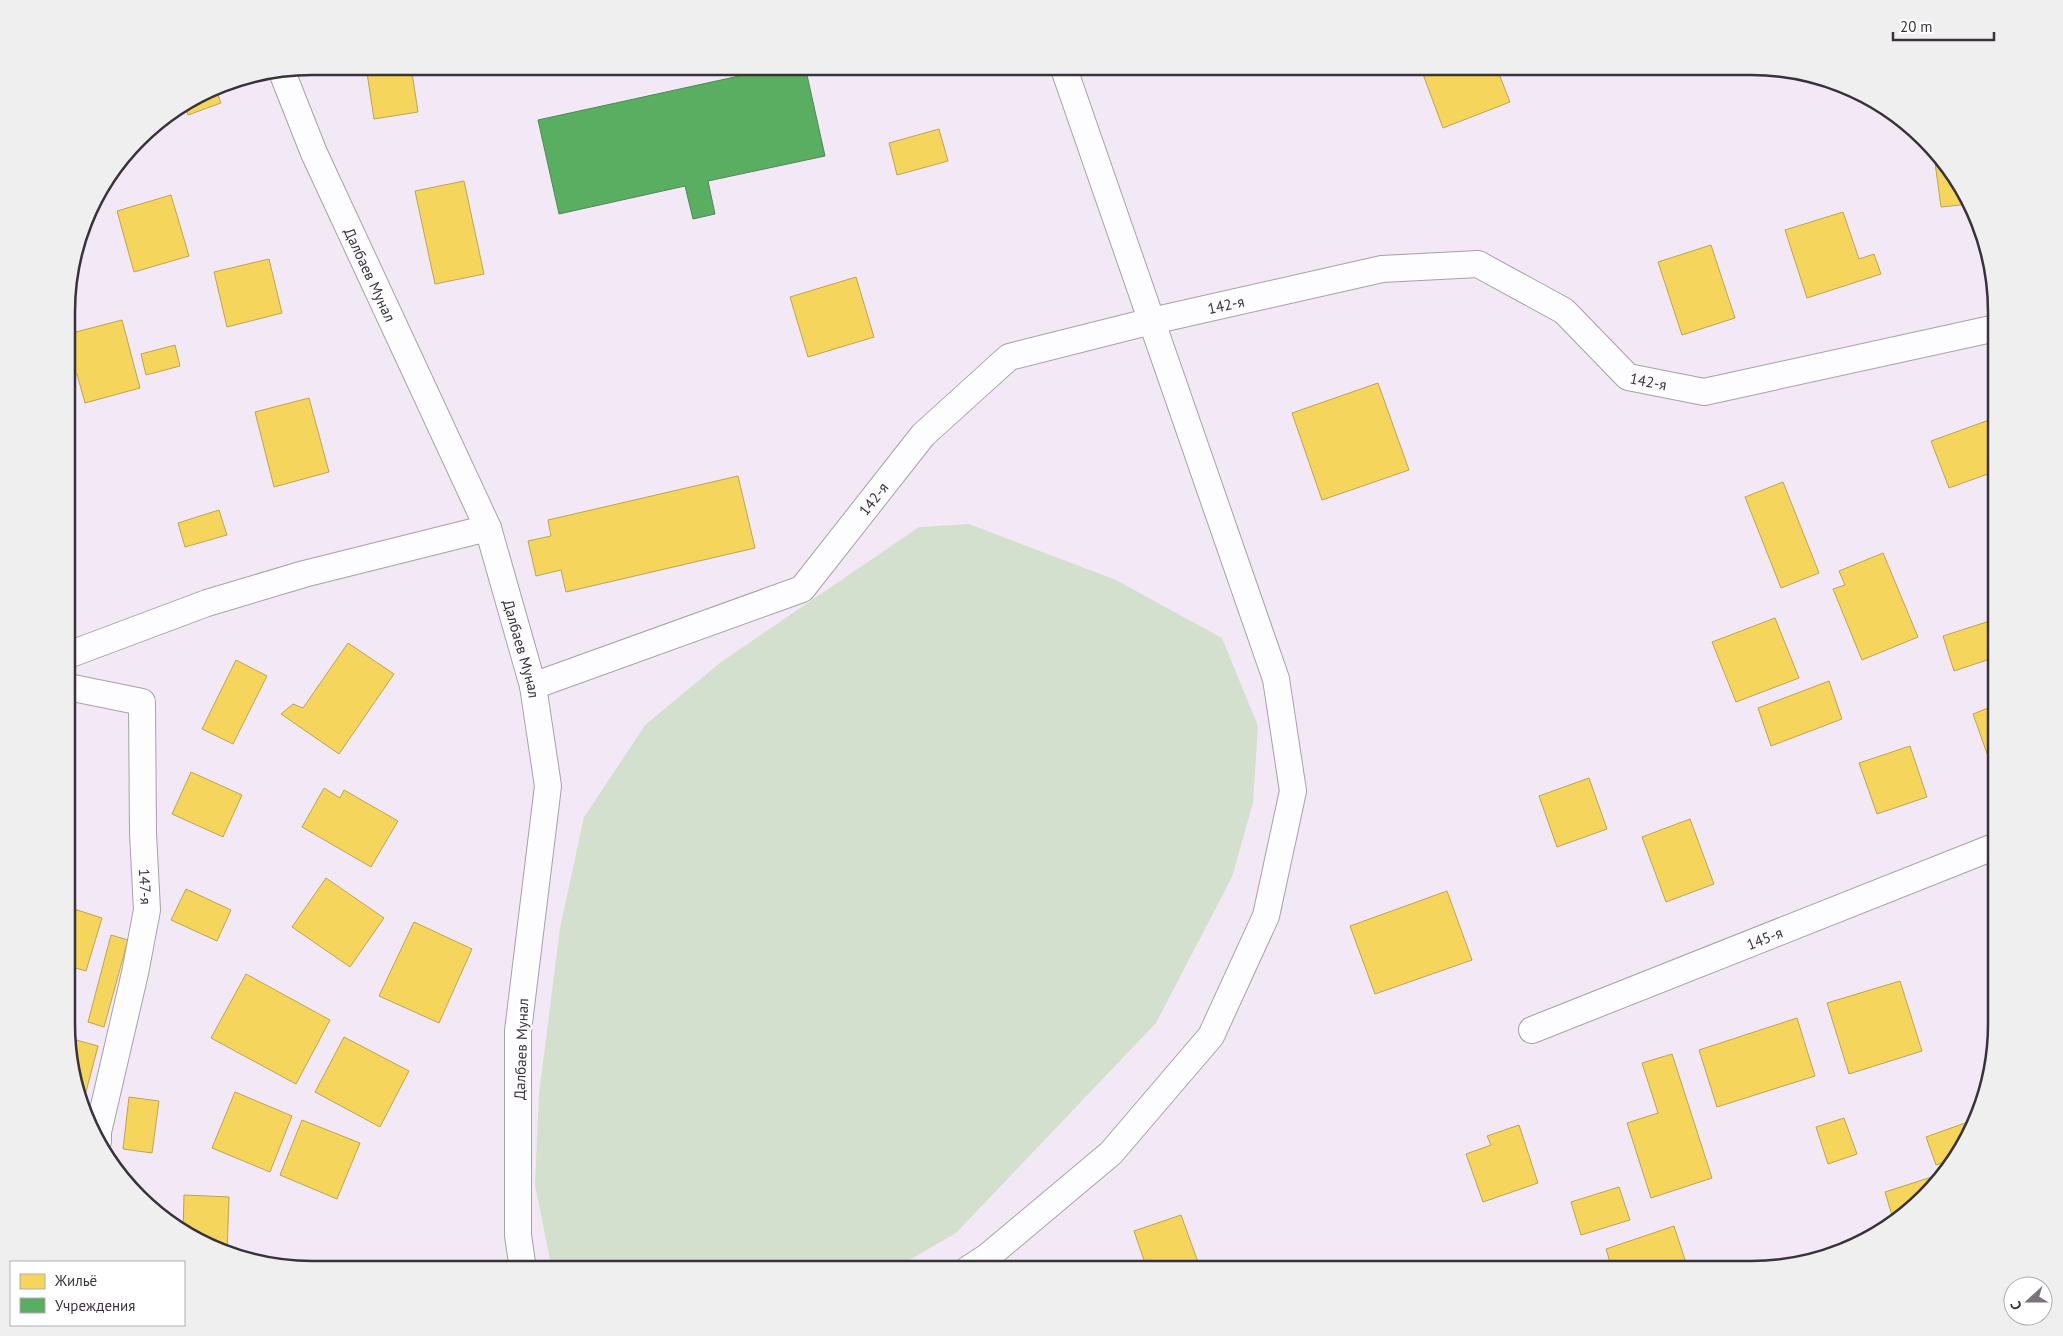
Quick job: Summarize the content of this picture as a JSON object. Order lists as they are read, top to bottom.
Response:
{
  "streets": {
    "street": [
      "Далбаев Мунал",
      "142-я",
      "147-я",
      "145-я"
    ]
  },
  "crossings": [
    ["Далбаев Мунал", "142-я"]
  ],
  "legend": ["Жильё", "Учреждения"],
  "scale_bar": "20 m",
  "north": "left"
}
